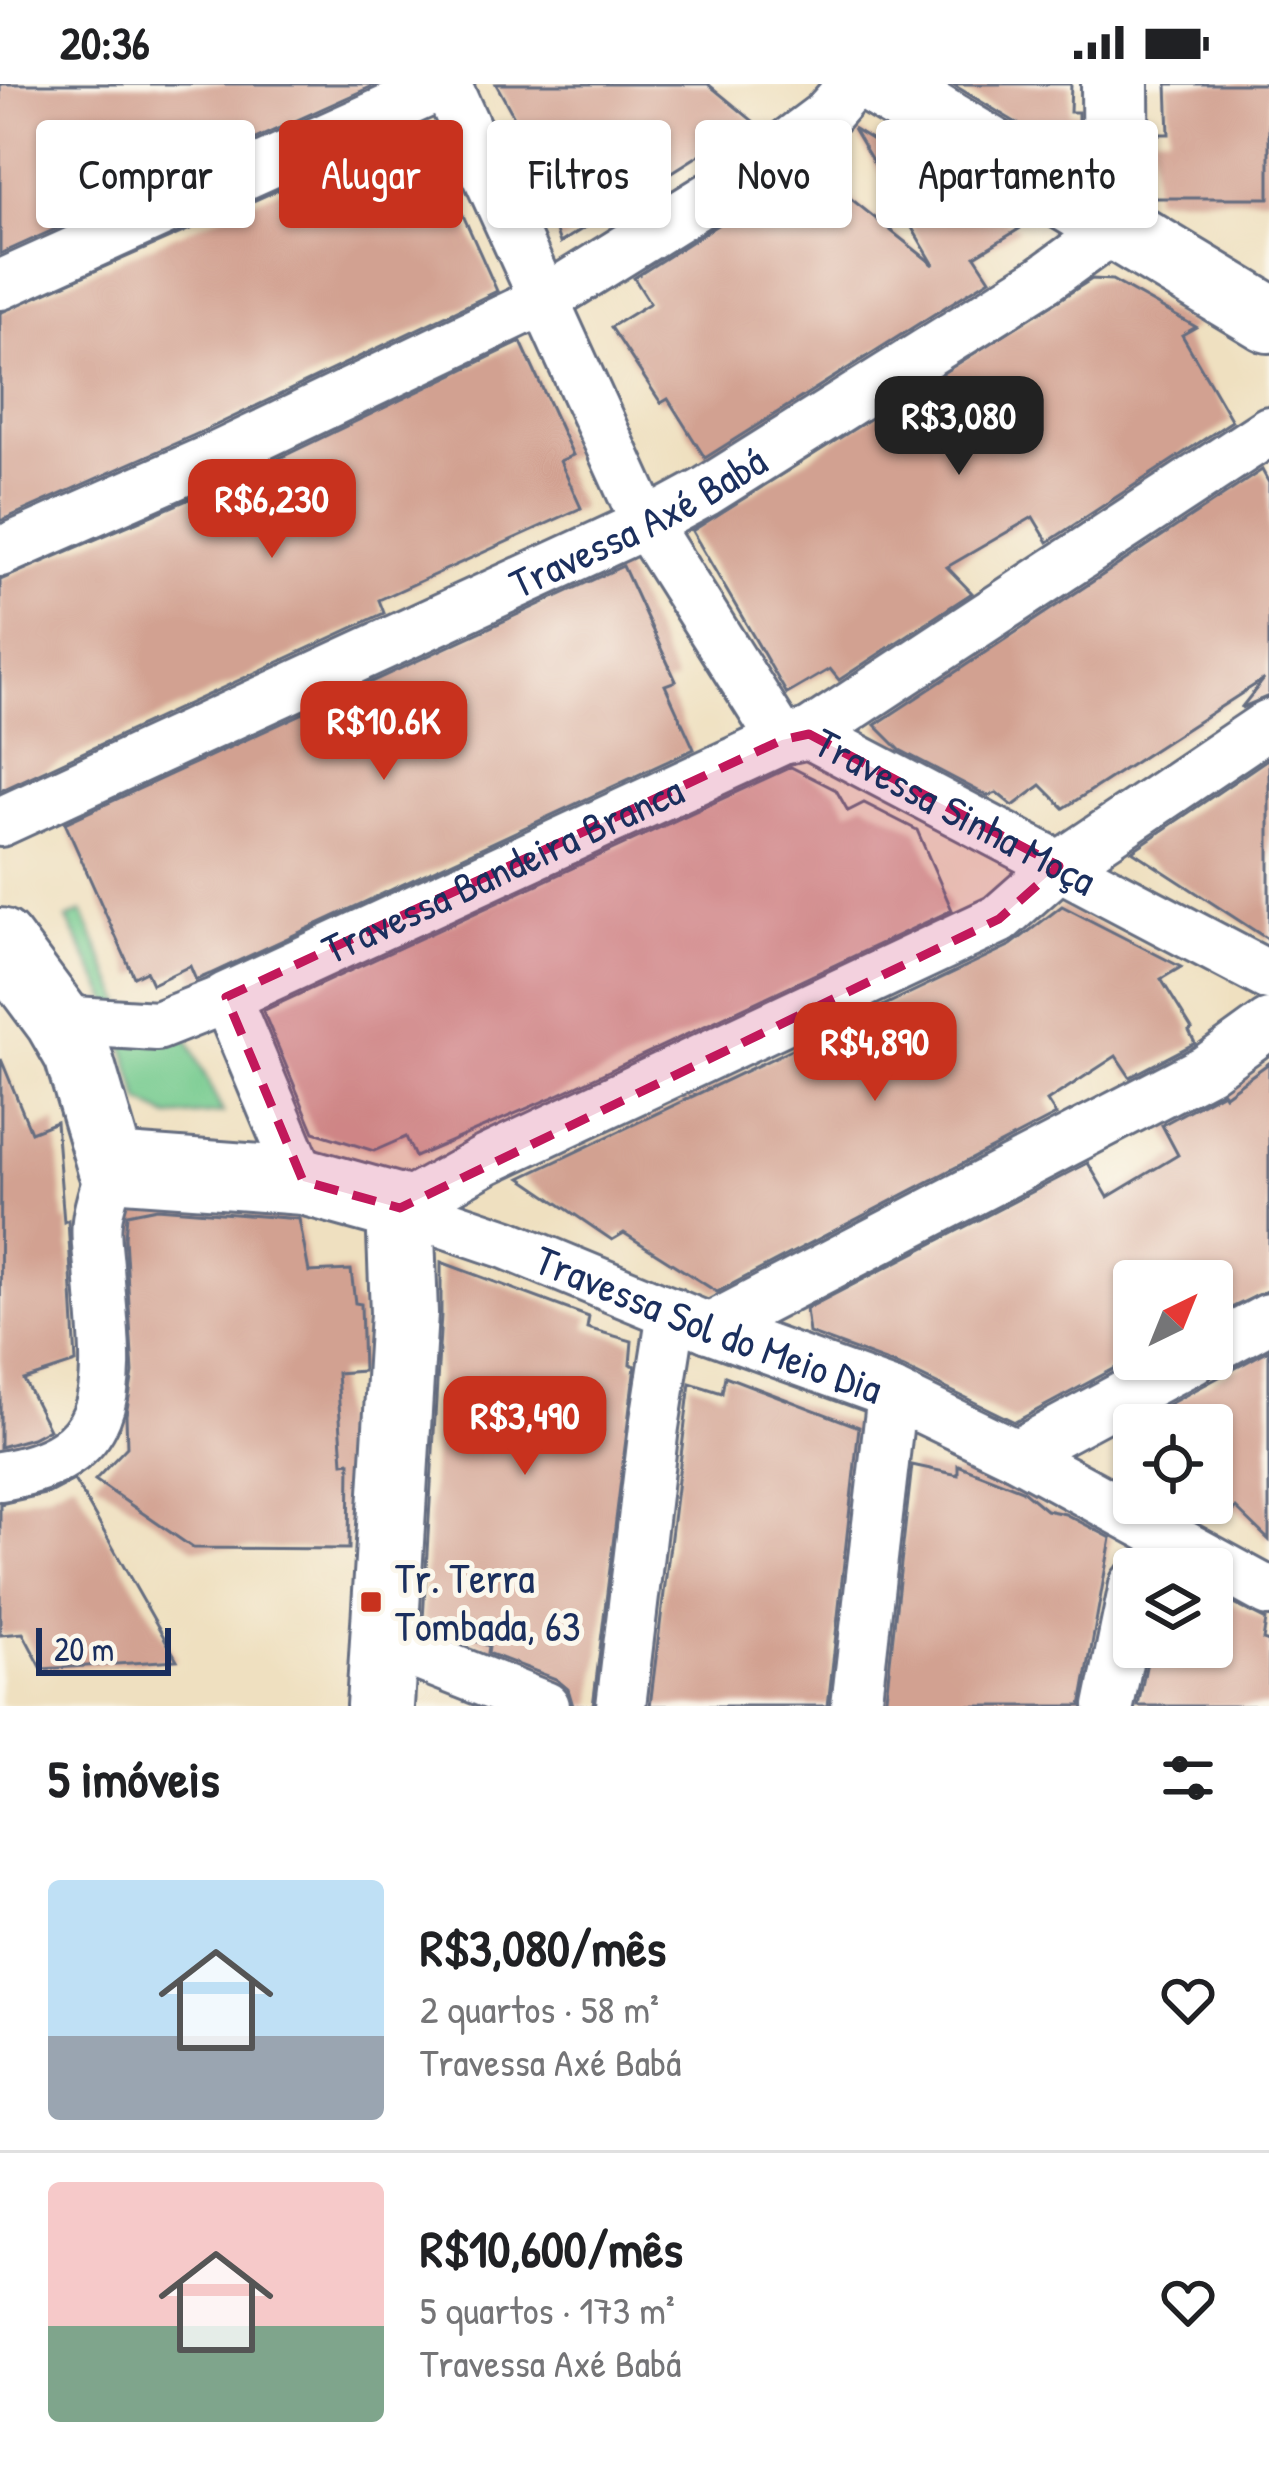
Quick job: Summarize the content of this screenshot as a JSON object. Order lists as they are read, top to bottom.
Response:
{
  "streets": {
    "street": [
      "Travessa Axé Babá",
      "Travessa Sinha Moça",
      "Travessa Bandeira Branca",
      "Travessa Sol do Meio Dia"
    ]
  },
  "crossings": [
    ["Travessa Axé Babá", "Travessa Sinha Moça"],
    ["Travessa Sinha Moça", "Travessa Bandeira Branca"]
  ],
  "places": {
    "transit": ["Tr. Terra Tombada, 63"]
  },
  "scale_bar": "20 m",
  "north": "top right",
  "page": {
    "status": "20:36",
    "chip": [
      "Comprar",
      "Alugar",
      "Filtros",
      "Novo",
      "Apartamento"
    ],
    "price": [
      "R$3,080",
      "R$6,230",
      "R$10.6K",
      "R$4,890",
      "R$3,490"
    ],
    "scale": "20 m",
    "heading": "5 imóveis",
    "list": [
      {
        "name": "R$3,080/mês",
        "note": "2 quartos · 58 m² · Travessa Axé Babá"
      },
      {
        "name": "R$10,600/mês",
        "note": "5 quartos · 173 m² · Travessa Axé Babá"
      }
    ]
  }
}
